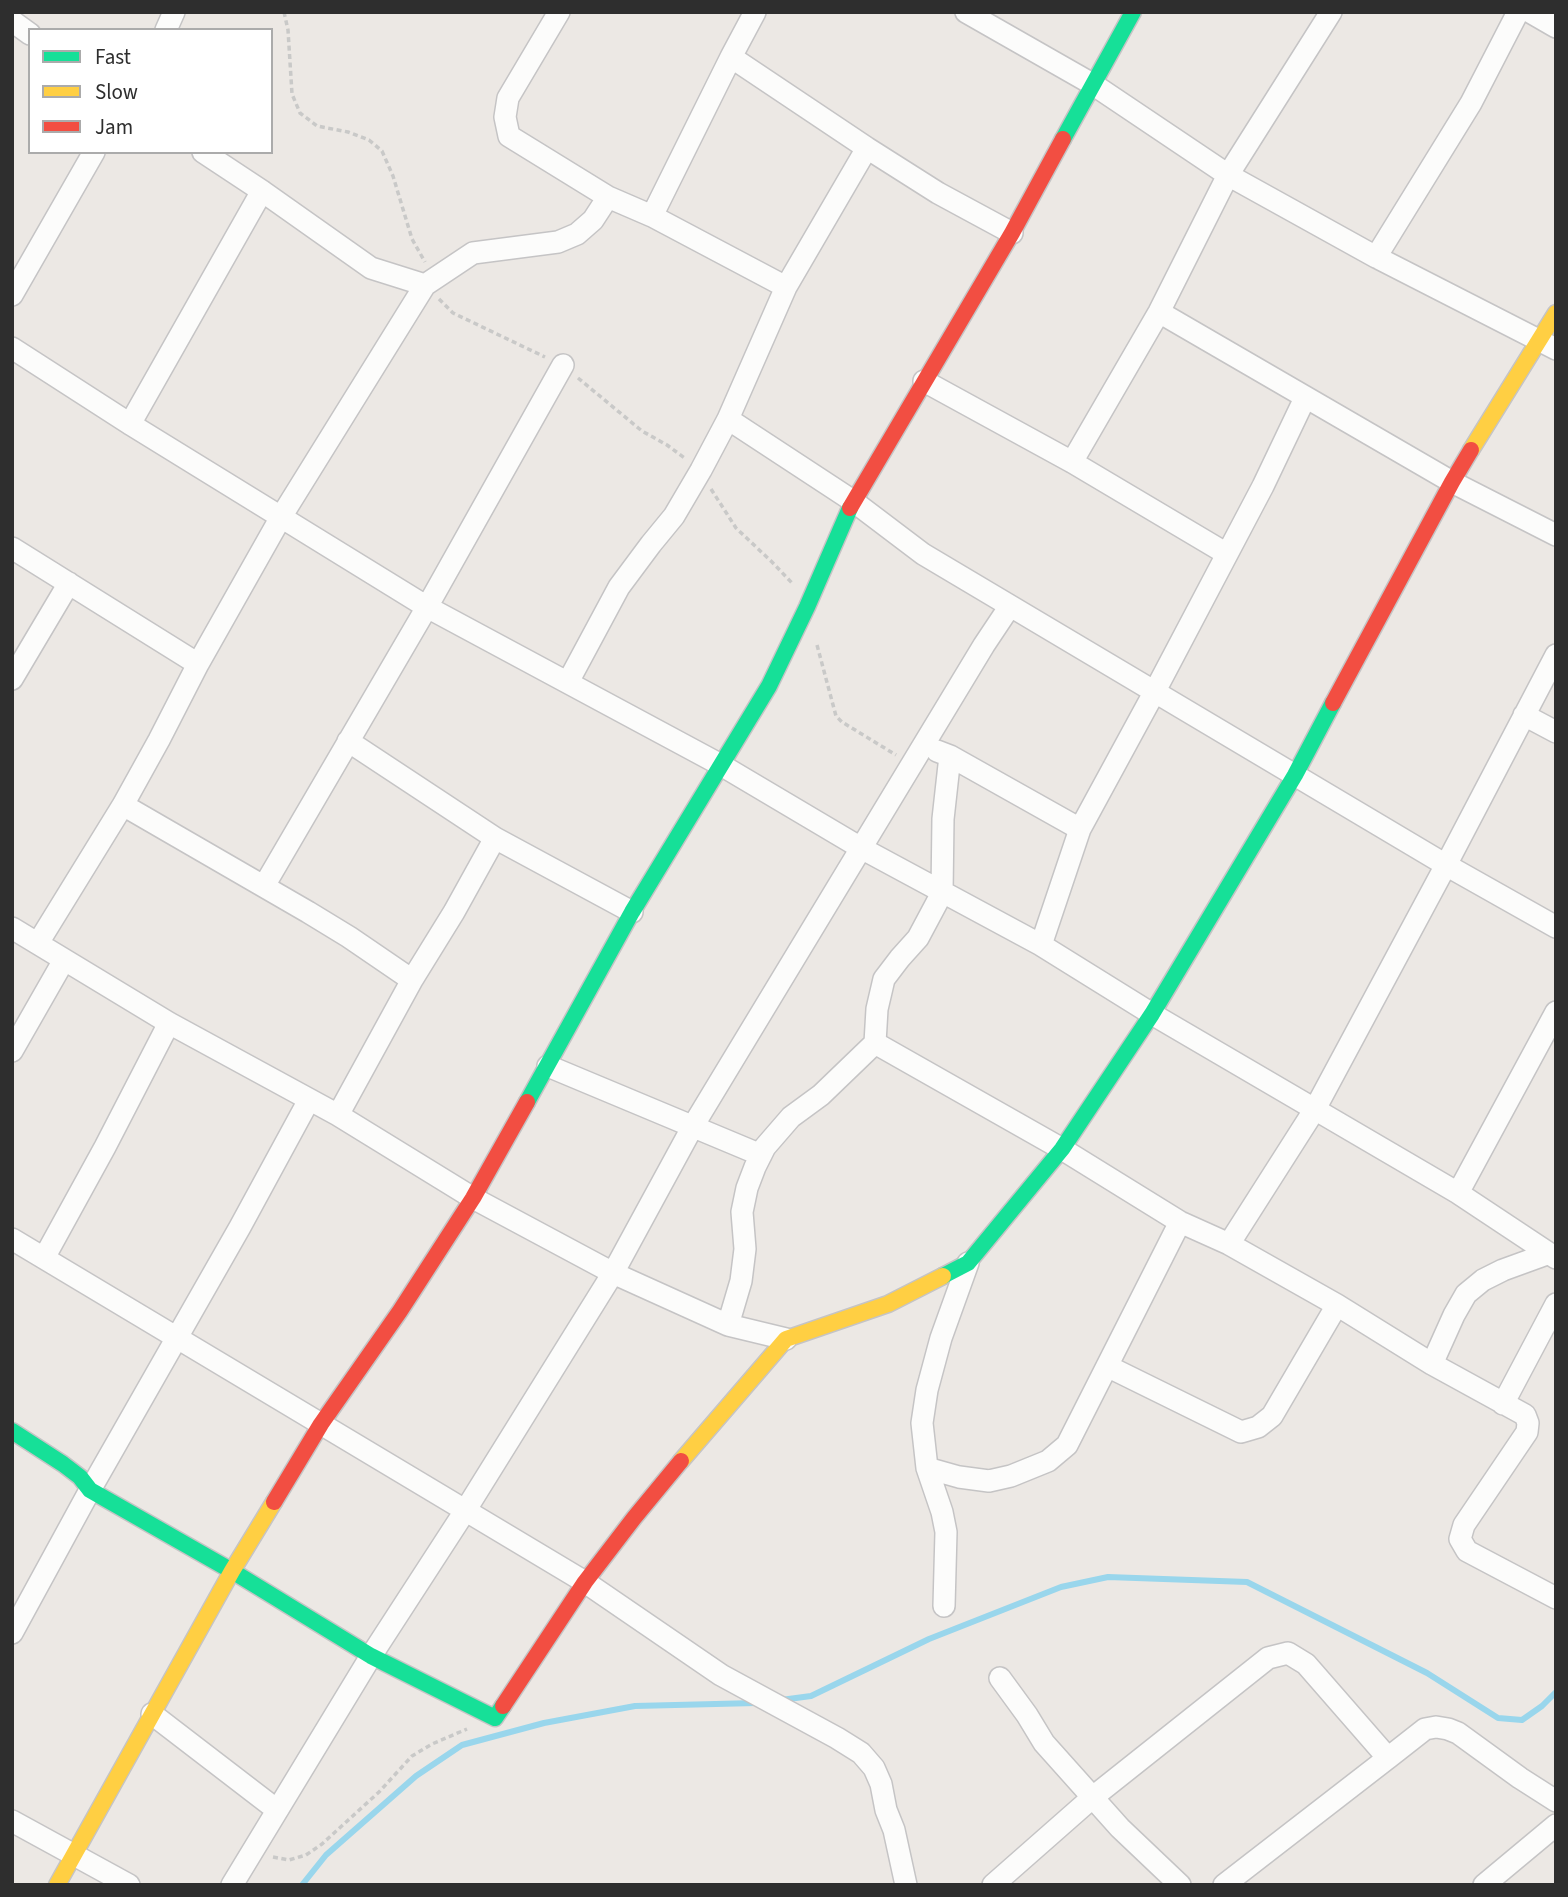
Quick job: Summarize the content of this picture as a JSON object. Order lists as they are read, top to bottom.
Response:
{
  "legend": ["Fast", "Slow", "Jam"]
}
